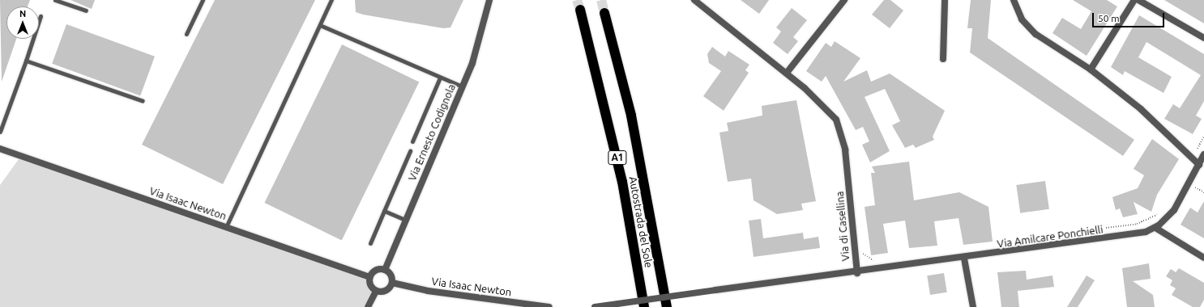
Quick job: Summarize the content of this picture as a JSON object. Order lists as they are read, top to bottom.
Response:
{
  "streets": {
    "highway": ["A1", "Autostrada del Sole"],
    "street": [
      "Via Ernesto Codignola",
      "Via Isaac Newton",
      "Via di Casellina",
      "Via Amilcare Ponchielli"
    ]
  },
  "crossings": [
    ["Via Ernesto Codignola", "Via Isaac Newton"],
    ["Via di Casellina", "Via Amilcare Ponchielli"]
  ],
  "scale_bar": "50 m",
  "north": "top"
}
